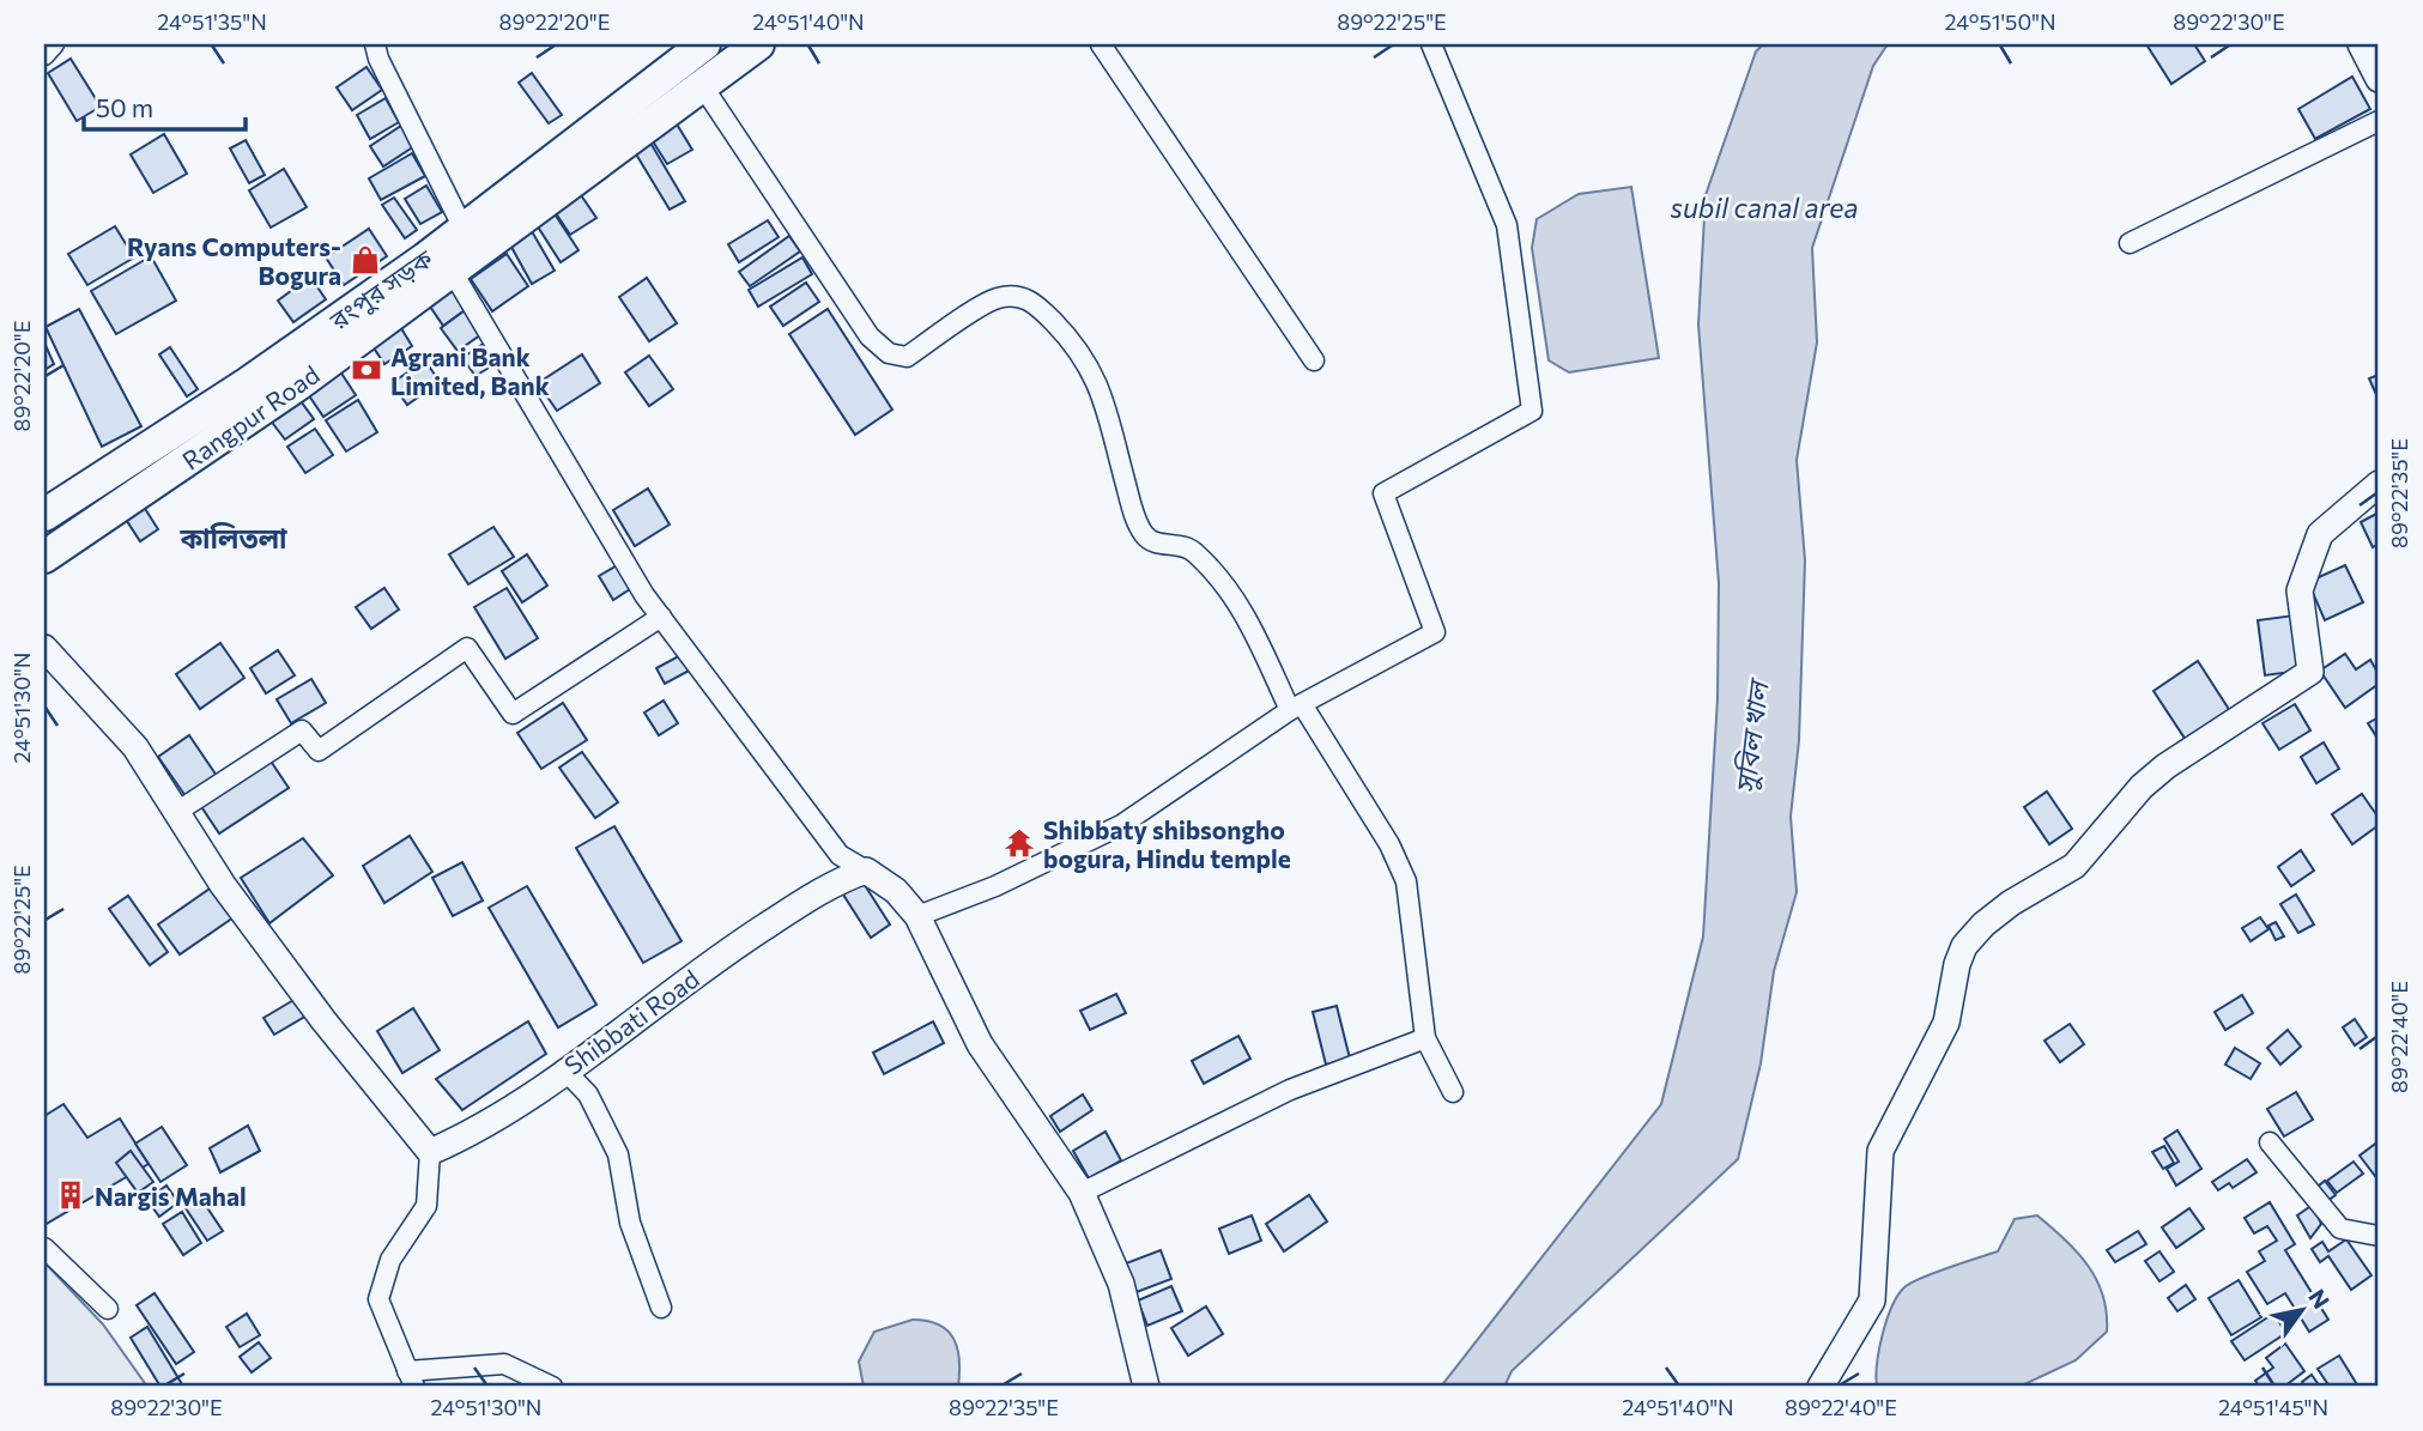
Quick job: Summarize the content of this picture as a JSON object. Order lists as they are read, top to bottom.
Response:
{
  "streets": {
    "highway": ["রংপুর সড়ক", "Rangpur Road"],
    "street": ["Shibbati Road"]
  },
  "crossings": [
    ["রংপুর সড়ক", "Rangpur Road"]
  ],
  "districts": ["কালিতলা"],
  "water": ["subil canal area", "সুবিল খাল"],
  "places": {
    "shop": ["Ryans Computers- Bogura"],
    "bank": ["Agrani Bank Limited, Bank"],
    "temple": ["Shibbaty shibsongho bogura, Hindu temple"],
    "building": ["Nargis Mahal"]
  },
  "scale_bar": "50 m",
  "north": "top right",
  "coordinates": [
    "24°51'35\"N",
    "89°22'20\"E",
    "24°51'40\"N",
    "89°22'25\"E",
    "24°51'50\"N",
    "89°22'30\"E",
    "89°22'35\"E",
    "24°51'30\"N",
    "89°22'40\"E",
    "24°51'45\"N"
  ]
}
